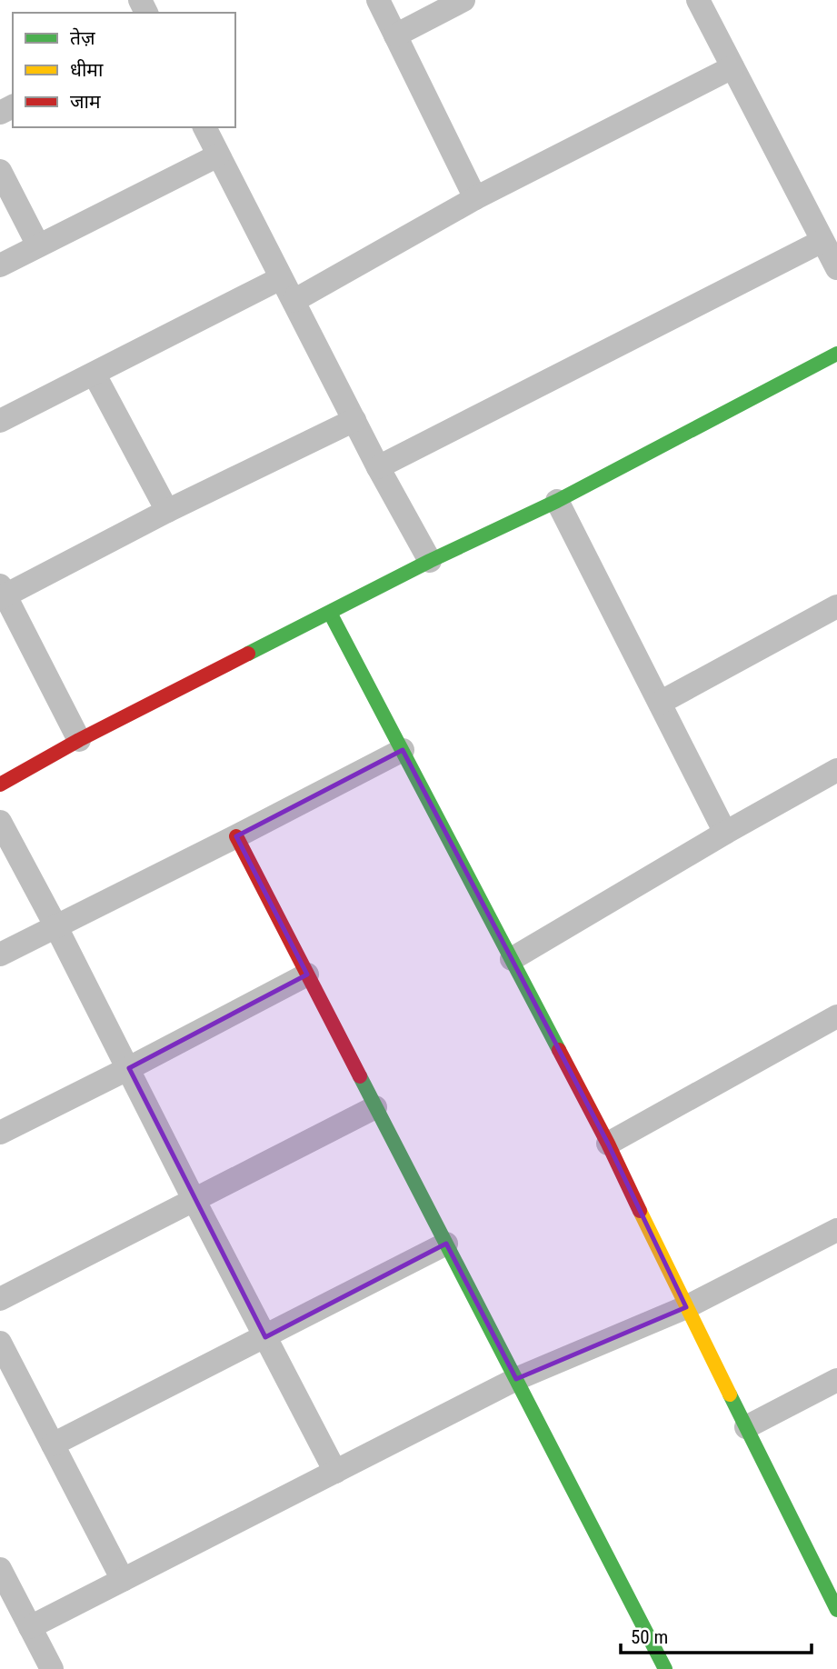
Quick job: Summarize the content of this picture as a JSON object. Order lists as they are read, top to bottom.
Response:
{
  "legend": ["तेज़", "धीमा", "जाम"],
  "scale_bar": "50 m"
}
